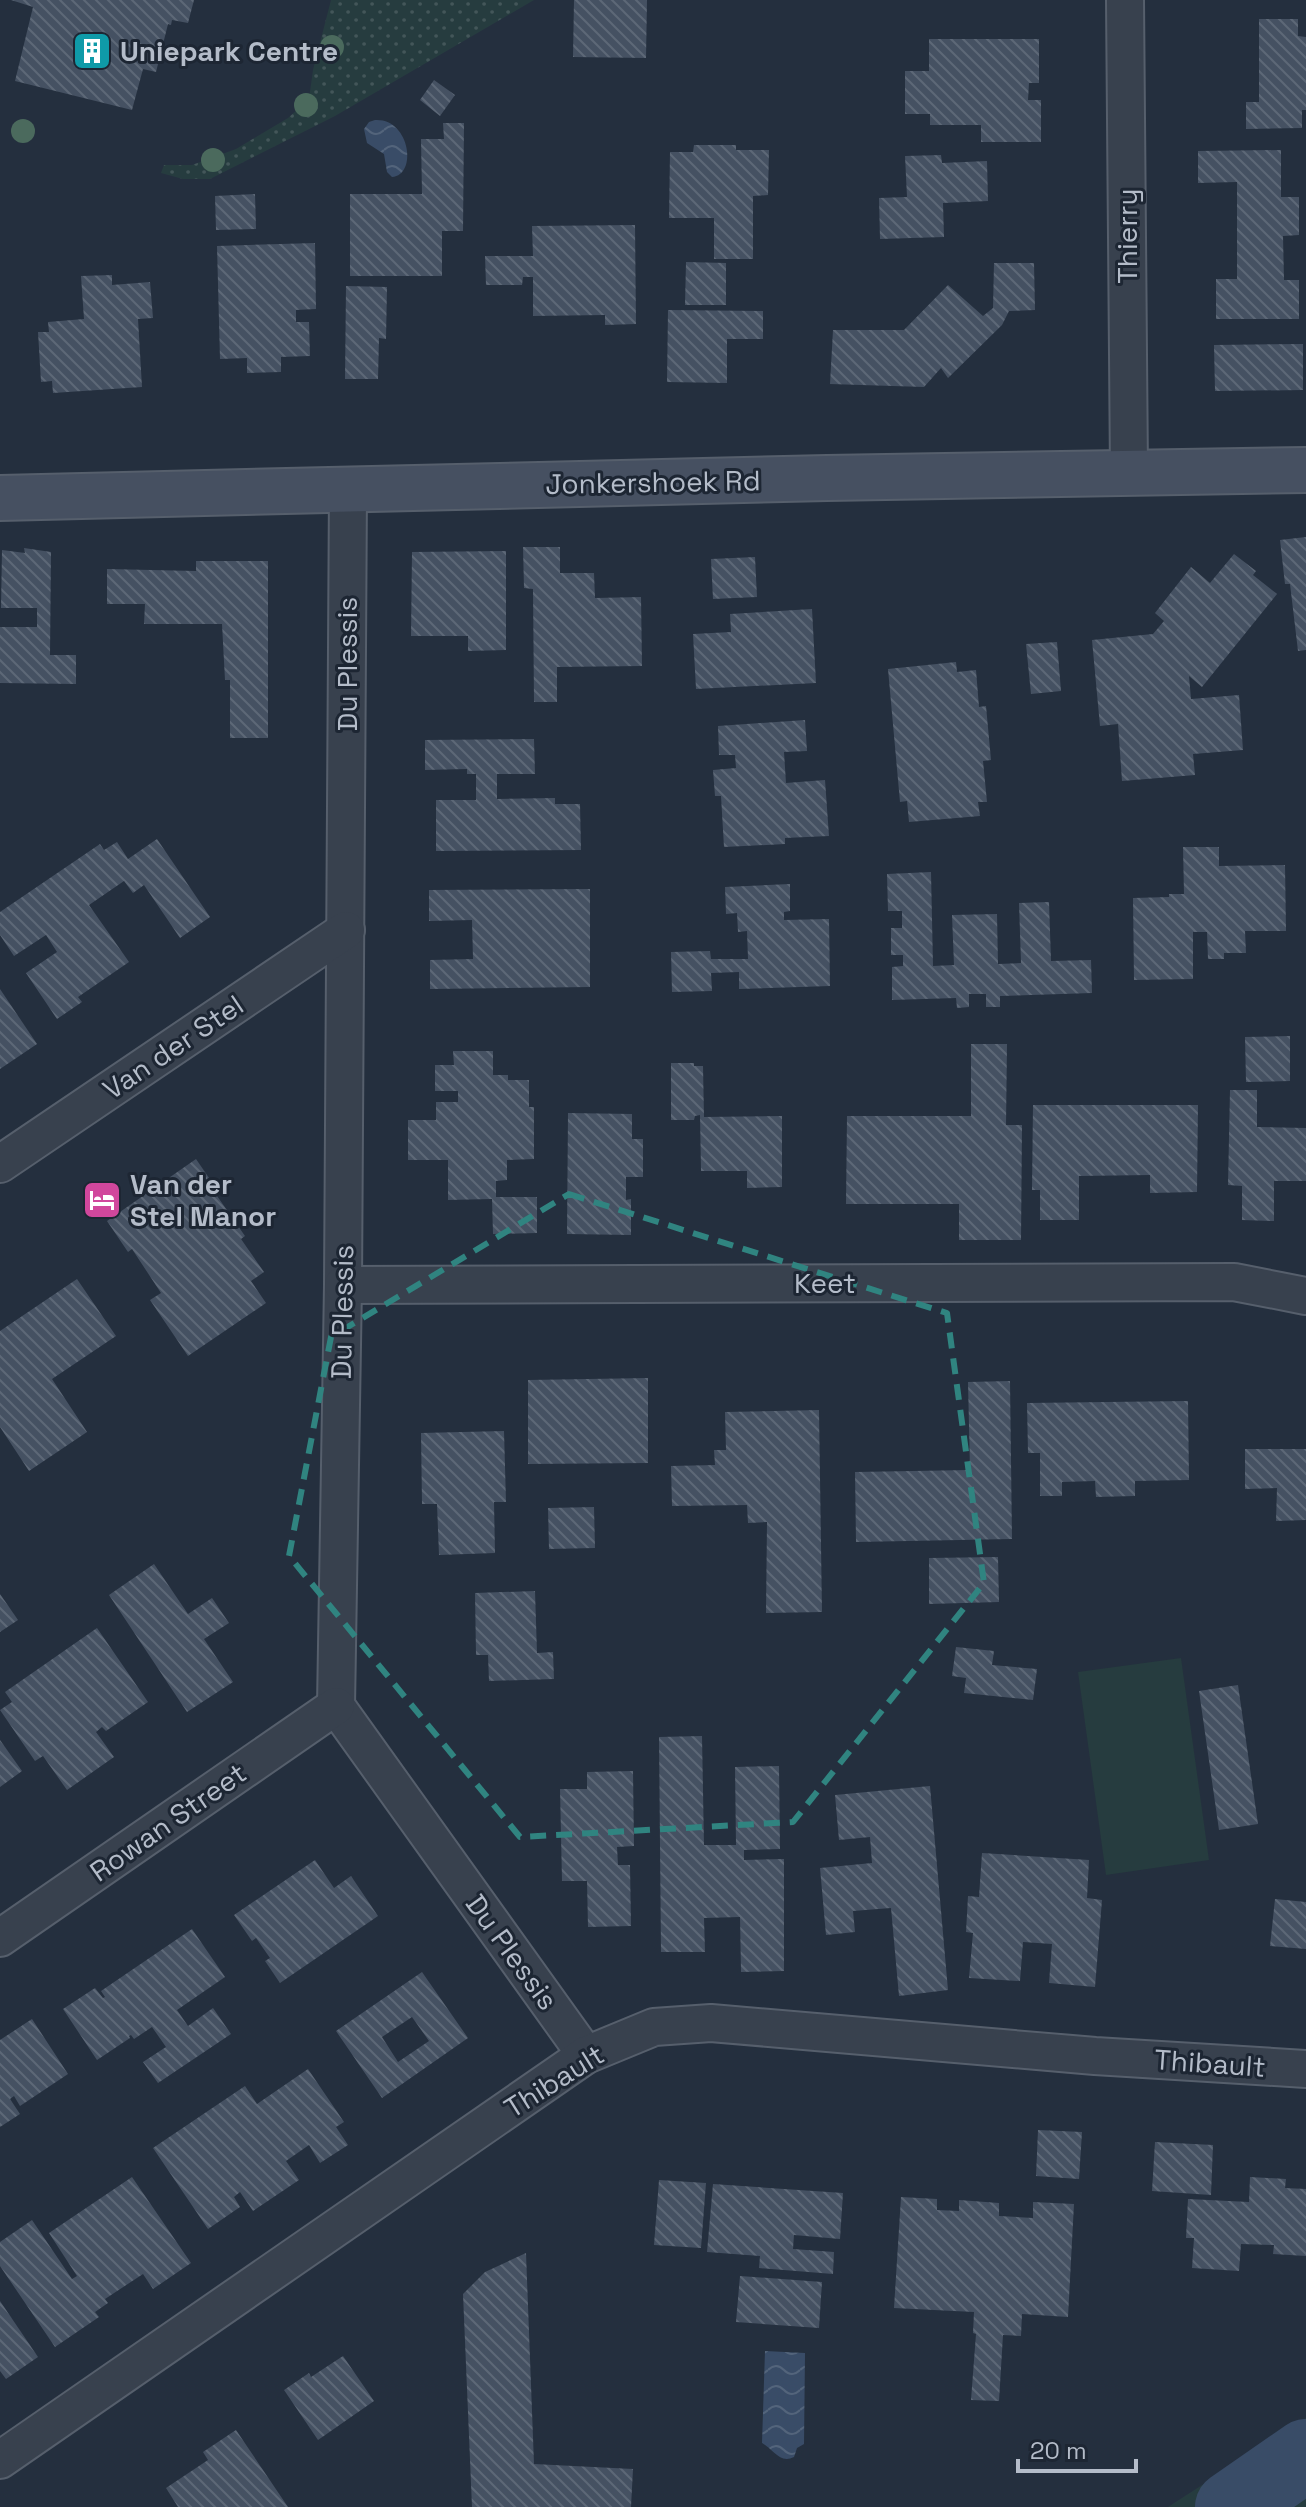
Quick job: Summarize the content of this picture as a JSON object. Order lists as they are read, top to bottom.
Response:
{
  "streets": {
    "street": [
      "Thierry",
      "Jonkershoek Rd",
      "Du Plessis",
      "Van der Stel",
      "Keet",
      "Rowan Street",
      "Thibault"
    ]
  },
  "crossings": [
    ["Thierry", "Jonkershoek Rd"],
    ["Jonkershoek Rd", "Du Plessis"],
    ["Du Plessis", "Van der Stel"],
    ["Du Plessis", "Keet"],
    ["Du Plessis", "Rowan Street"],
    ["Du Plessis", "Thibault"]
  ],
  "places": {
    "building": ["Uniepark Centre"],
    "hotel": ["Van der Stel Manor"]
  },
  "scale_bar": "20 m"
}
